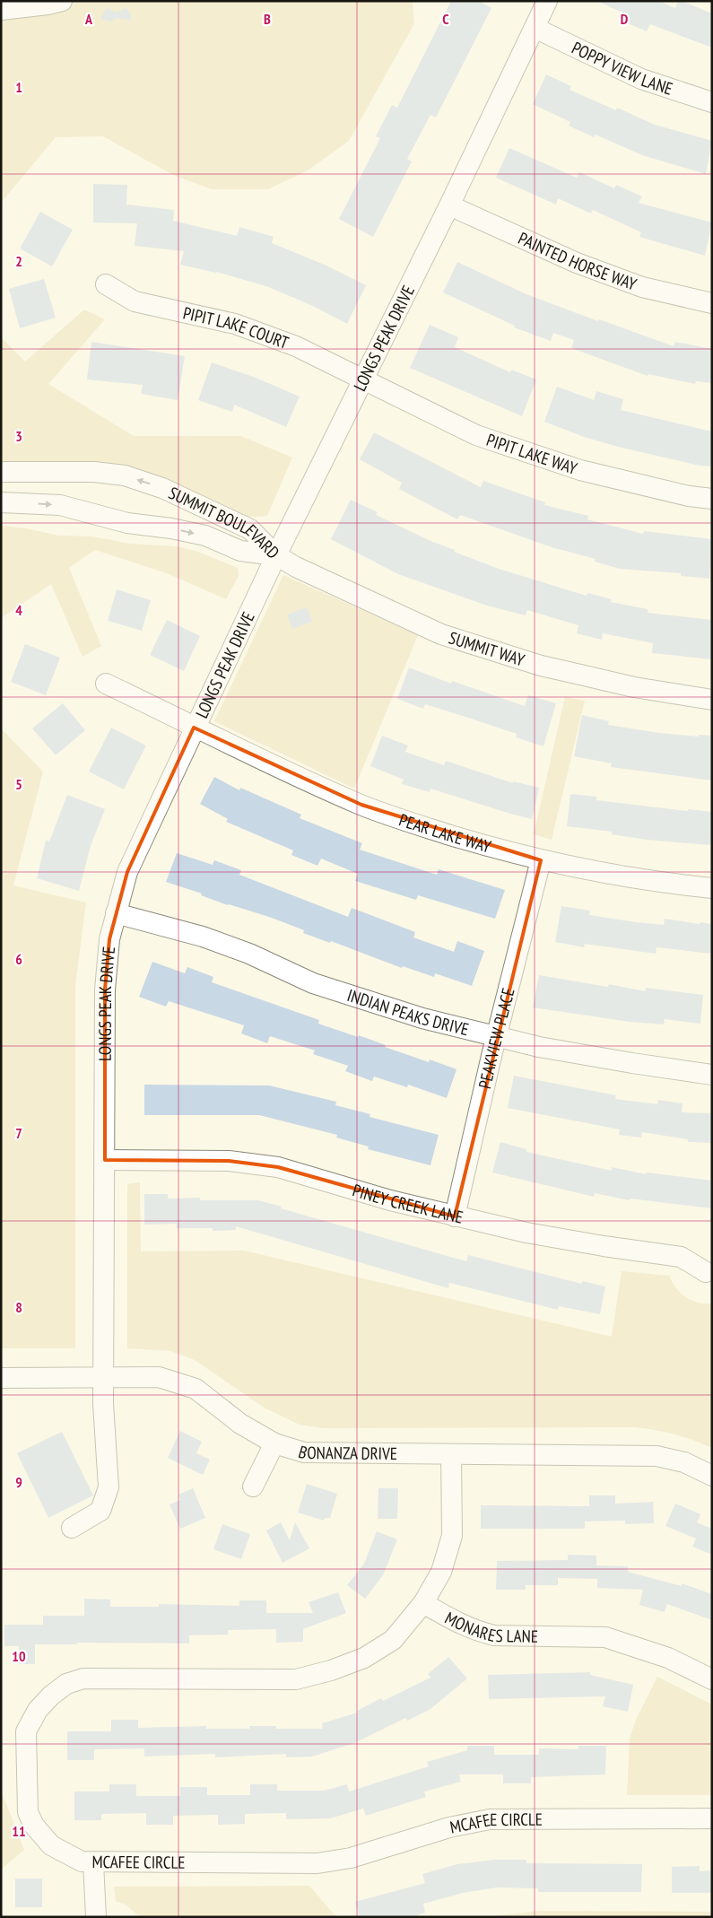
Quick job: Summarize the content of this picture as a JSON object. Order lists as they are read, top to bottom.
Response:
{
  "streets": {
    "street": [
      "POPPY VIEW LANE",
      "PAINTED HORSE WAY",
      "PIPIT LAKE COURT",
      "LONGS PEAK DRIVE",
      "PIPIT LAKE WAY",
      "SUMMIT BOULEVARD",
      "SUMMIT WAY",
      "PEAR LAKE WAY",
      "INDIAN PEAKS DRIVE",
      "PEAKVIEW PLACE",
      "PINEY CREEK LANE",
      "BONANZA DRIVE",
      "MONARES LANE",
      "MCAFEE CIRCLE"
    ]
  },
  "crossings": [
    ["POPPY VIEW LANE", "LONGS PEAK DRIVE"],
    ["PAINTED HORSE WAY", "LONGS PEAK DRIVE"],
    ["PIPIT LAKE COURT", "LONGS PEAK DRIVE"],
    ["PIPIT LAKE COURT", "PIPIT LAKE WAY"],
    ["LONGS PEAK DRIVE", "PIPIT LAKE WAY"],
    ["LONGS PEAK DRIVE", "SUMMIT BOULEVARD"],
    ["LONGS PEAK DRIVE", "SUMMIT WAY"],
    ["LONGS PEAK DRIVE", "PEAR LAKE WAY"],
    ["LONGS PEAK DRIVE", "INDIAN PEAKS DRIVE"],
    ["LONGS PEAK DRIVE", "PINEY CREEK LANE"],
    ["LONGS PEAK DRIVE", "BONANZA DRIVE"],
    ["SUMMIT BOULEVARD", "SUMMIT WAY"],
    ["PEAR LAKE WAY", "PEAKVIEW PLACE"],
    ["INDIAN PEAKS DRIVE", "PEAKVIEW PLACE"],
    ["PEAKVIEW PLACE", "PINEY CREEK LANE"],
    ["BONANZA DRIVE", "MONARES LANE"],
    ["MONARES LANE", "MCAFEE CIRCLE"]
  ],
  "grid": {
    "columns": [
      "A",
      "B",
      "C",
      "D"
    ],
    "rows": [
      "1",
      "2",
      "3",
      "4",
      "5",
      "6",
      "7",
      "8",
      "9",
      "10",
      "11"
    ]
  }
}
